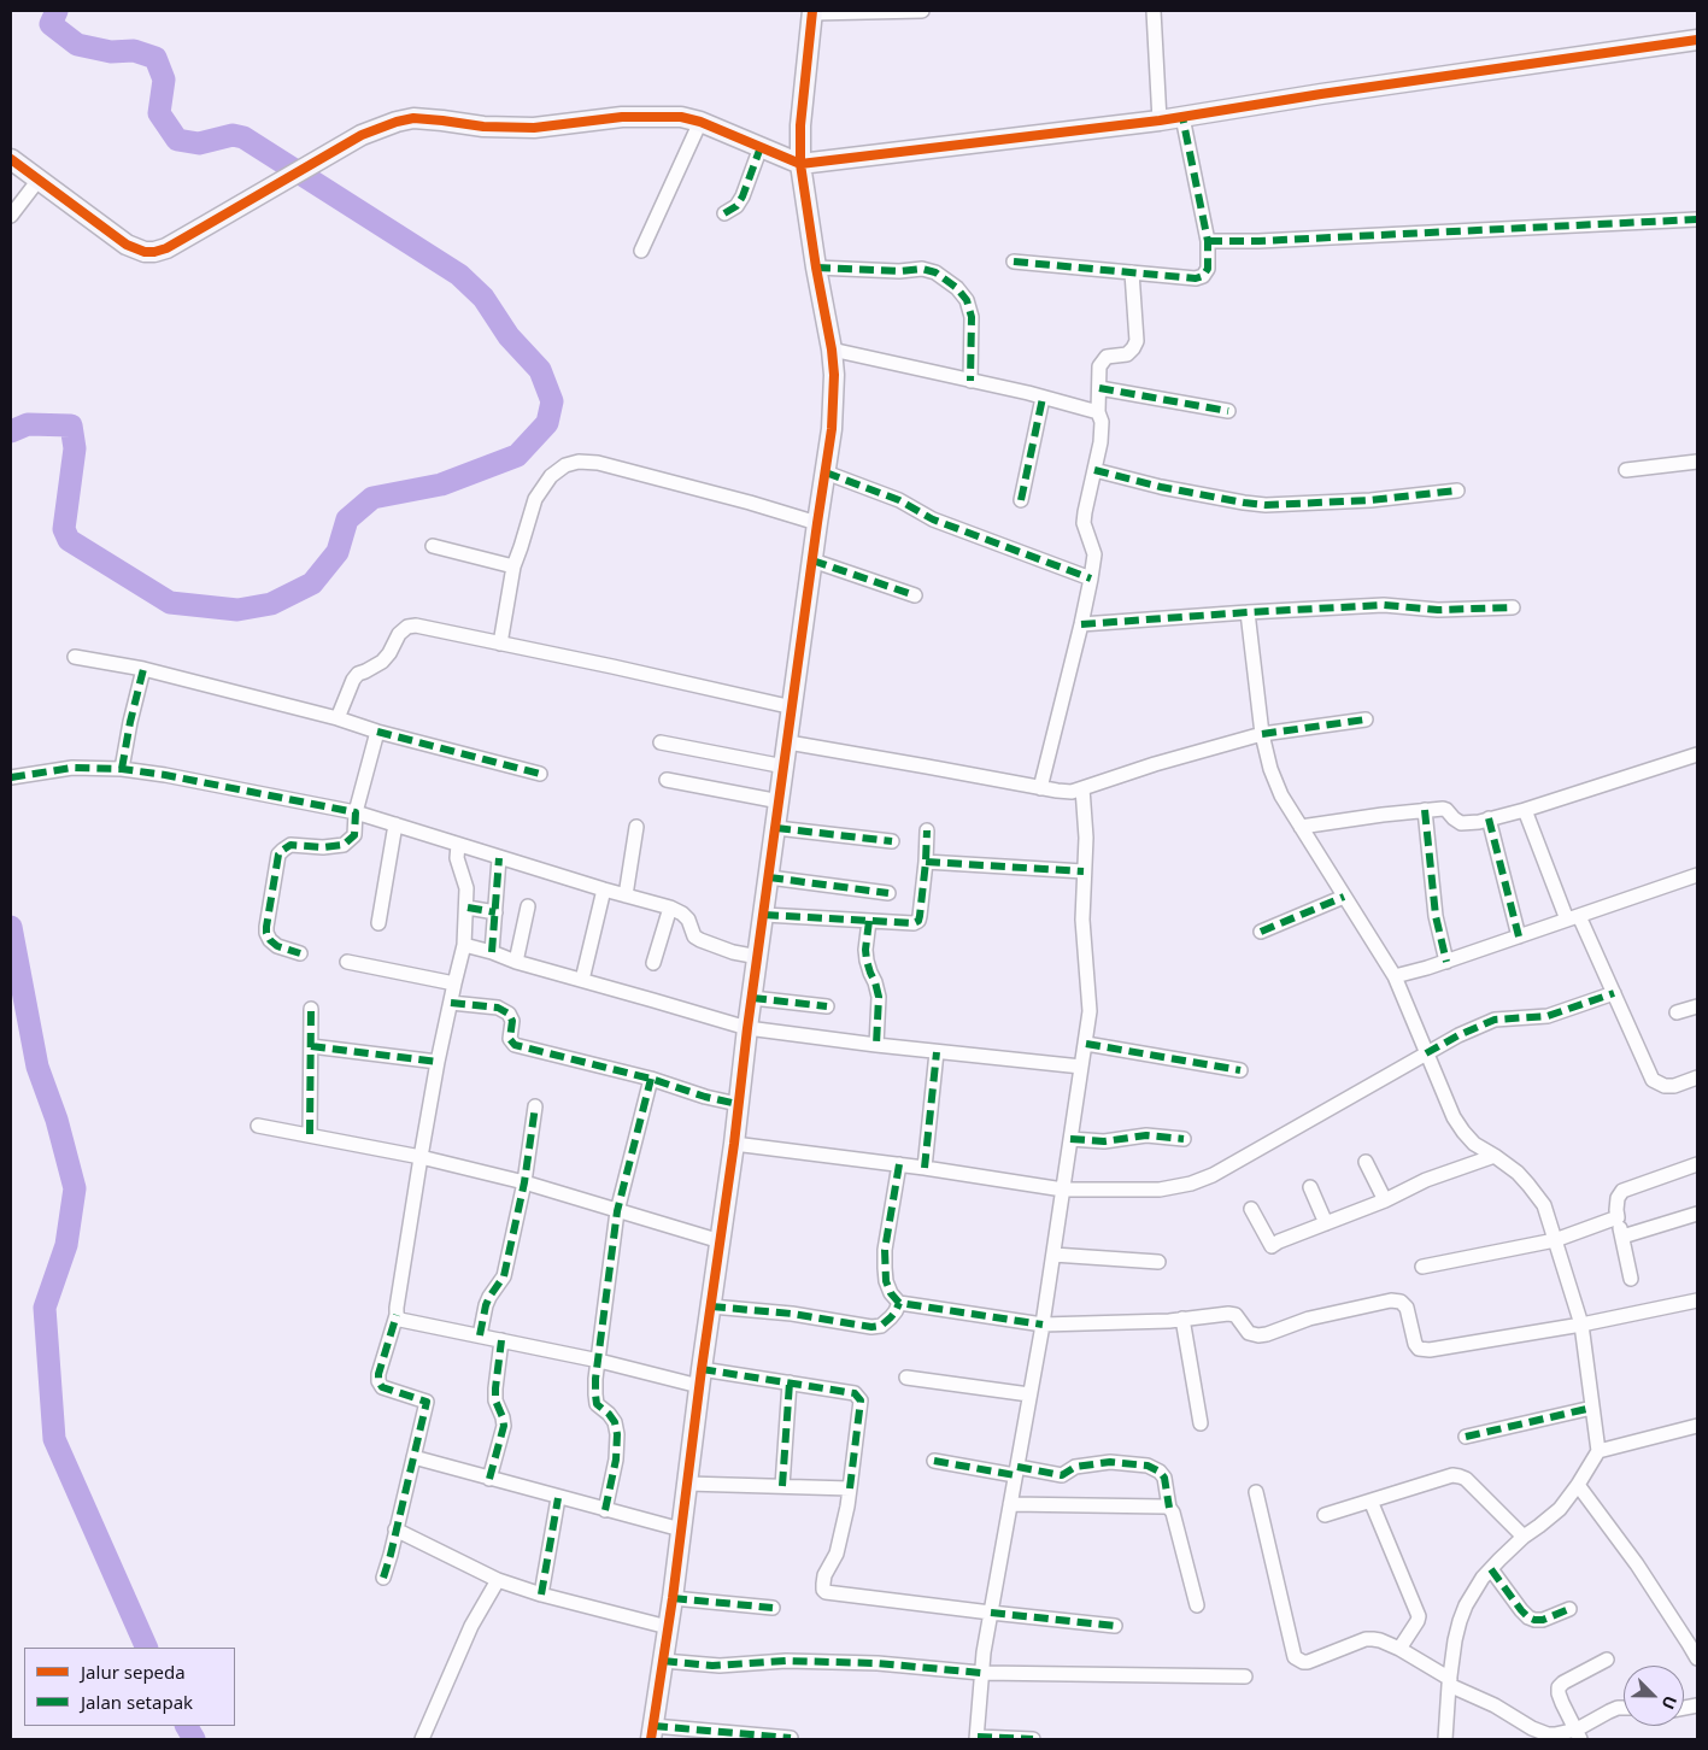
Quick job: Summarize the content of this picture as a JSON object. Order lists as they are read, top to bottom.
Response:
{
  "legend": ["Jalur sepeda", "Jalan setapak"],
  "north": "bottom right"
}
